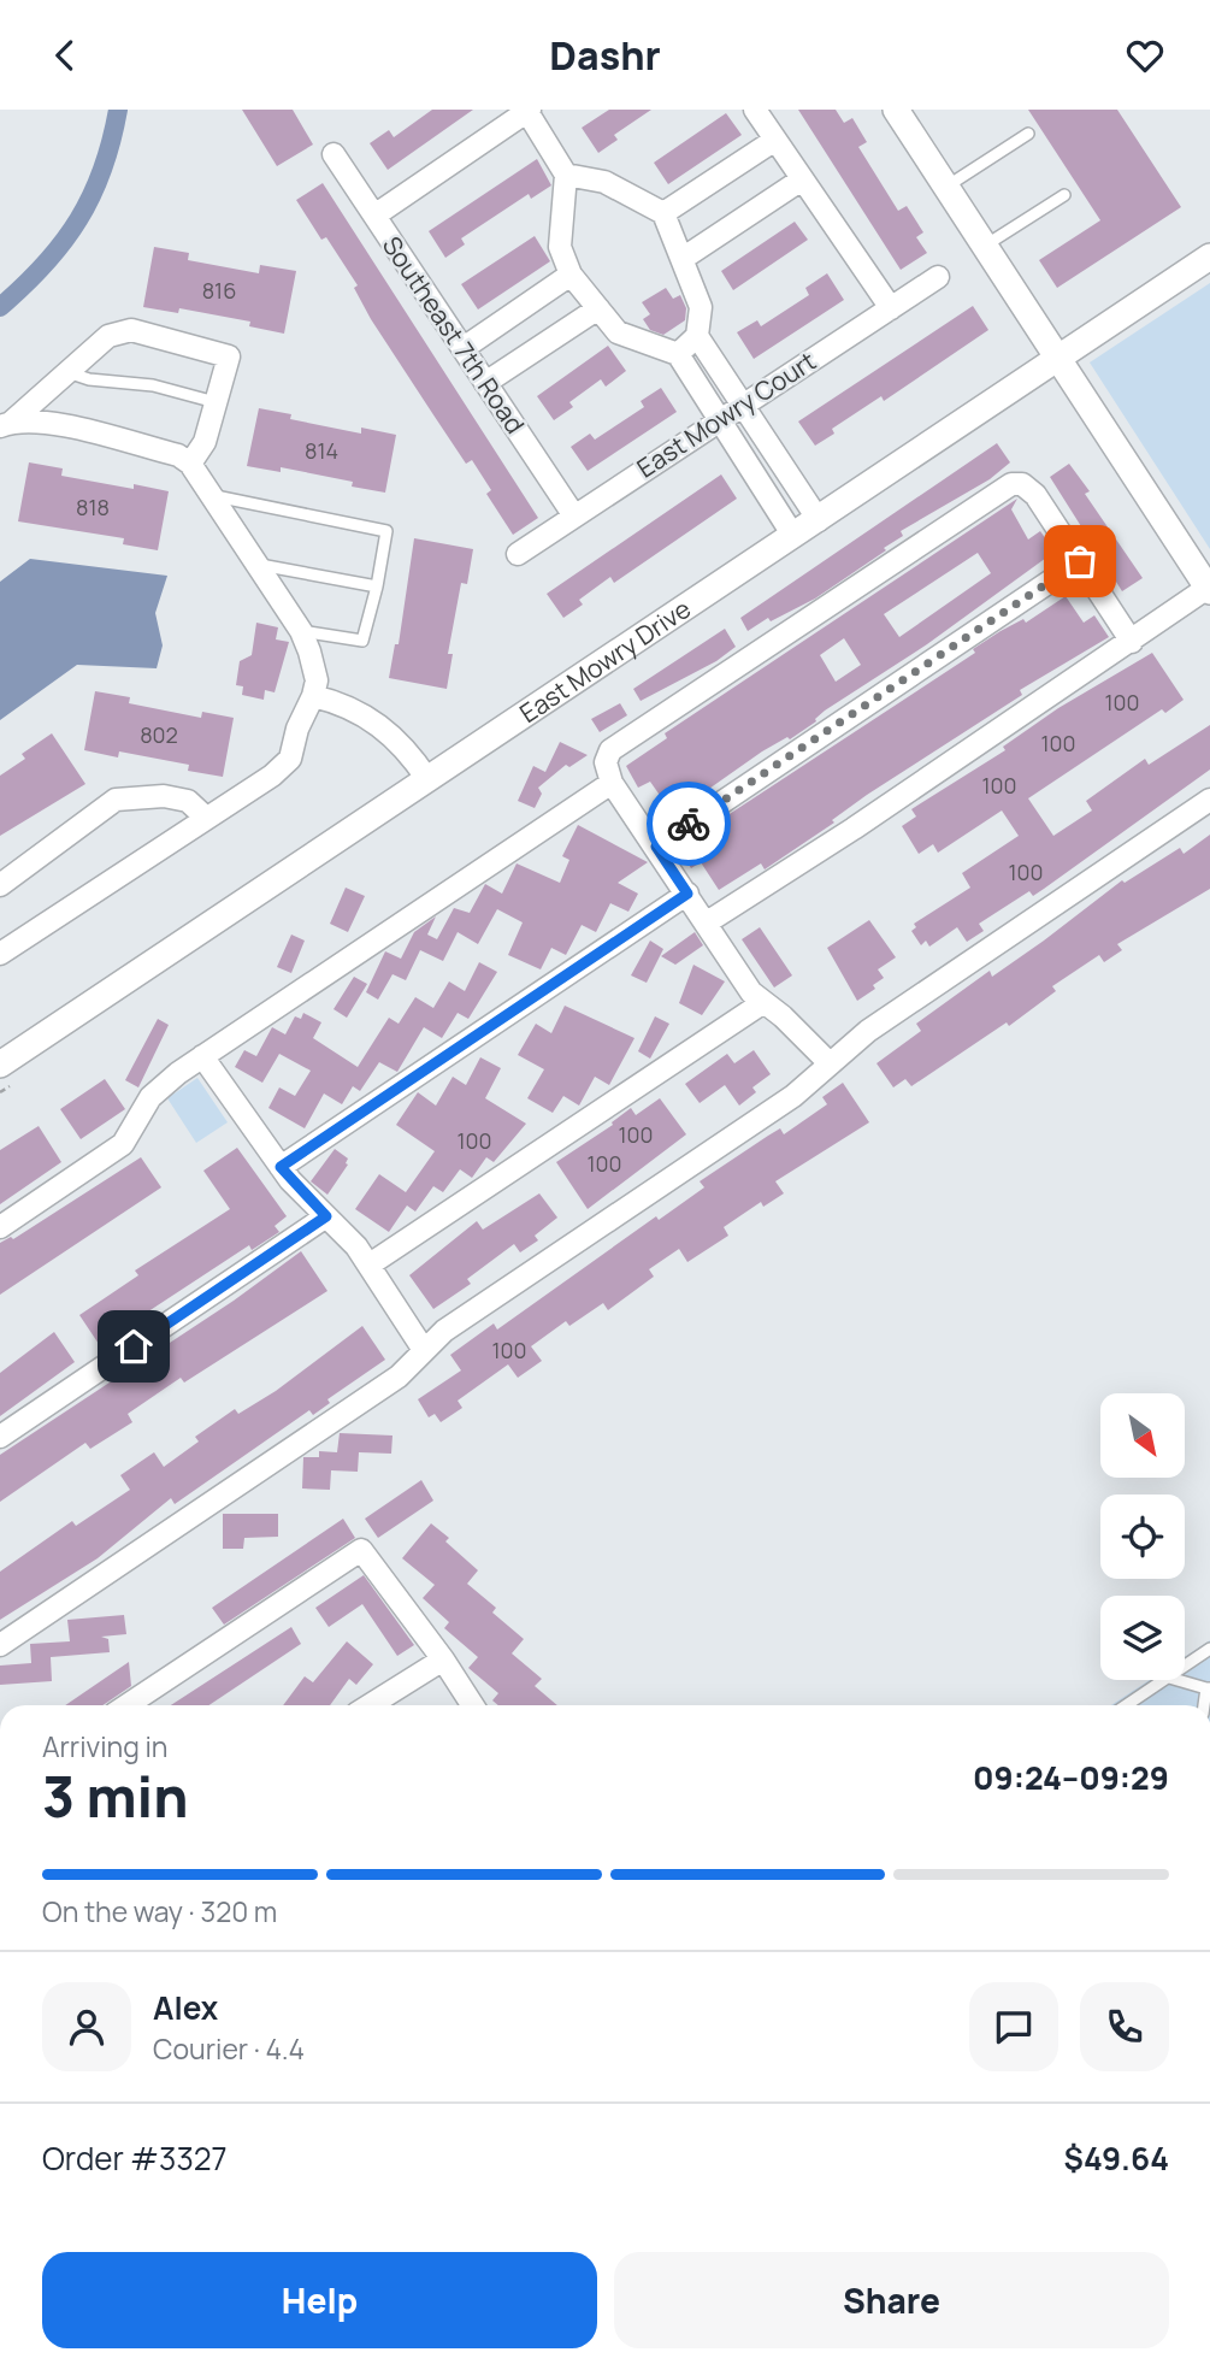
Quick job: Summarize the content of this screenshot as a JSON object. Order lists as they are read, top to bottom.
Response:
{
  "streets": {
    "street": ["Southeast 7th Road", "East Mowry Court", "East Mowry Drive"]
  },
  "crossings": [
    ["Southeast 7th Road", "East Mowry Court"]
  ],
  "house_numbers": [
    "816",
    "814",
    "818",
    "100",
    "802",
    "100",
    "100",
    "100",
    "100",
    "100",
    "100",
    "100"
  ],
  "north": "bottom right",
  "page": {
    "header": "Dashr",
    "heading": ["3 min", "Arriving in", "09:24–09:29"],
    "panel": [
      "Alex",
      "Courier · 4.4",
      "Order #3327",
      "$49.64"
    ],
    "bar": "On the way · 320 m",
    "buttons": ["Help", "Share"]
  }
}
